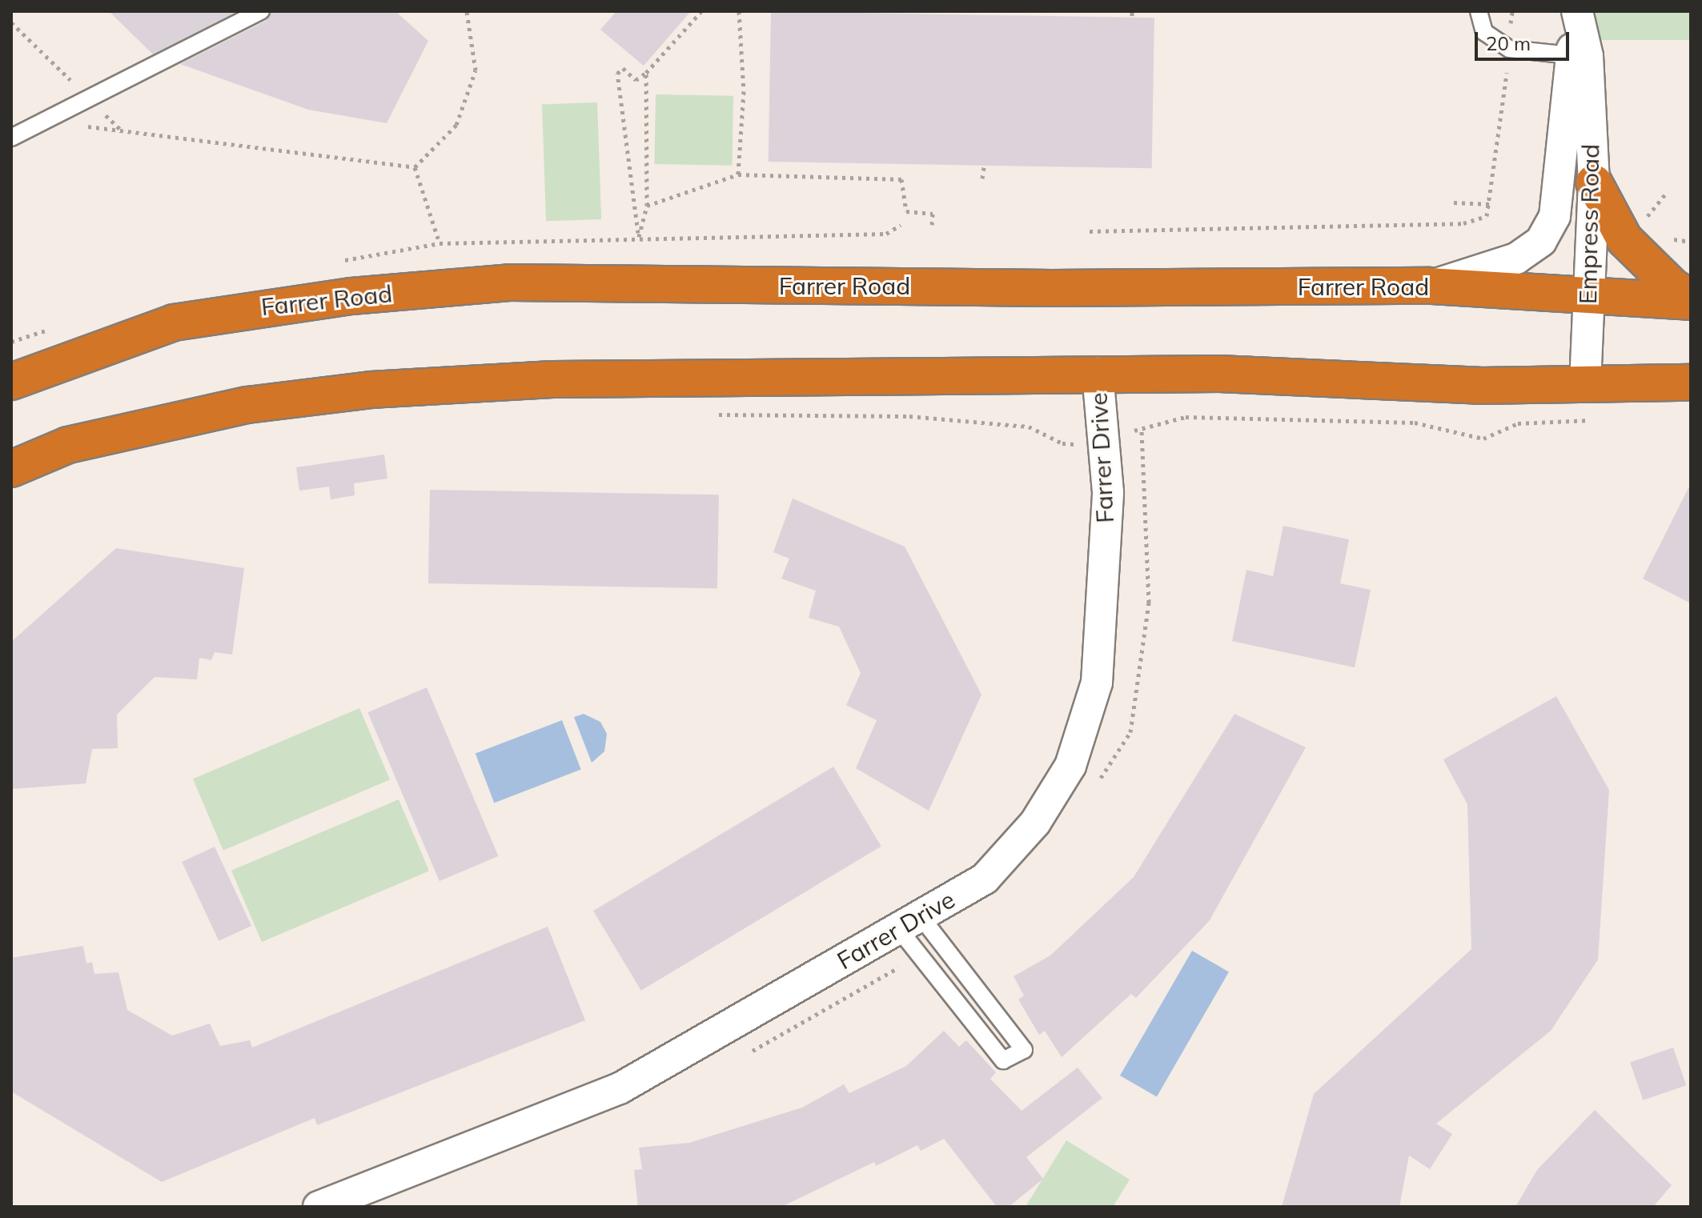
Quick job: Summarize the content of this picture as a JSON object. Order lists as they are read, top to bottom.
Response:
{
  "streets": {
    "highway": ["Farrer Road"],
    "street": ["Empress Road", "Farrer Drive"]
  },
  "crossings": [
    ["Empress Road", "Farrer Road"]
  ],
  "scale_bar": "20 m"
}
